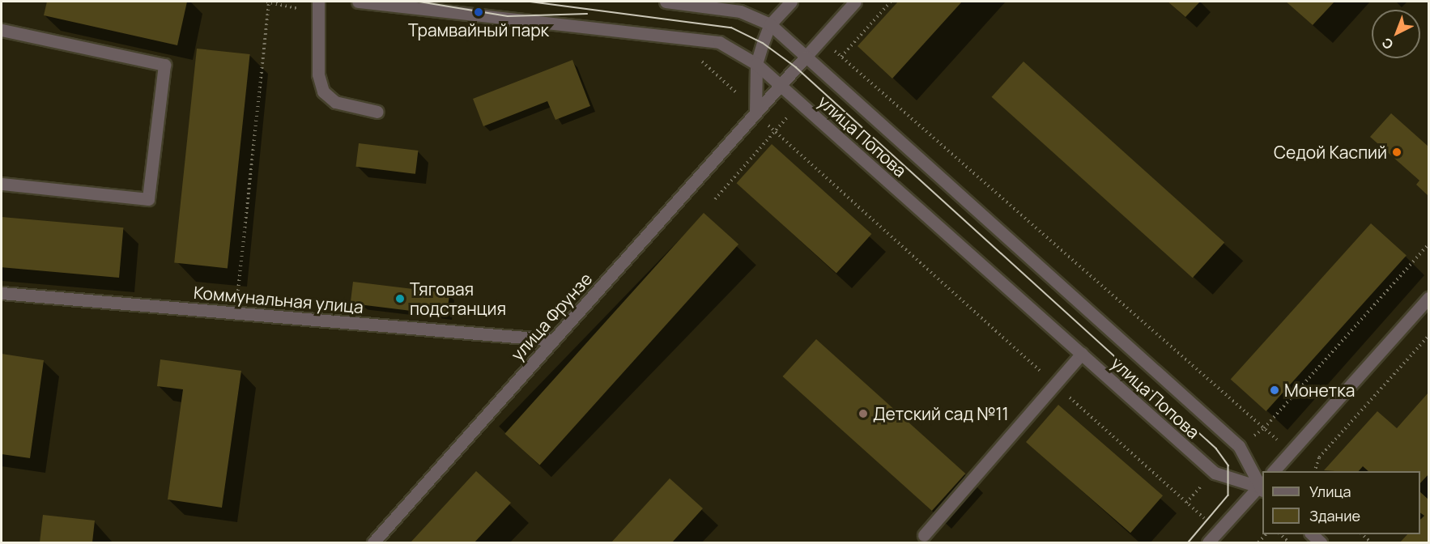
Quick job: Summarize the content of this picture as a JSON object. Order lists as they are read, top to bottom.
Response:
{
  "streets": {
    "street": ["улица Попова", "Коммунальная улица", "улица Фрунзе"]
  },
  "crossings": [
    ["улица Попова", "улица Фрунзе"],
    ["Коммунальная улица", "улица Фрунзе"]
  ],
  "places": [
    "Трамвайный парк",
    "Седой Каспий",
    "Тяговая подстанция",
    "Монетка",
    "Детский сад №11"
  ],
  "legend": ["Улица", "Здание"],
  "north": "bottom left"
}
